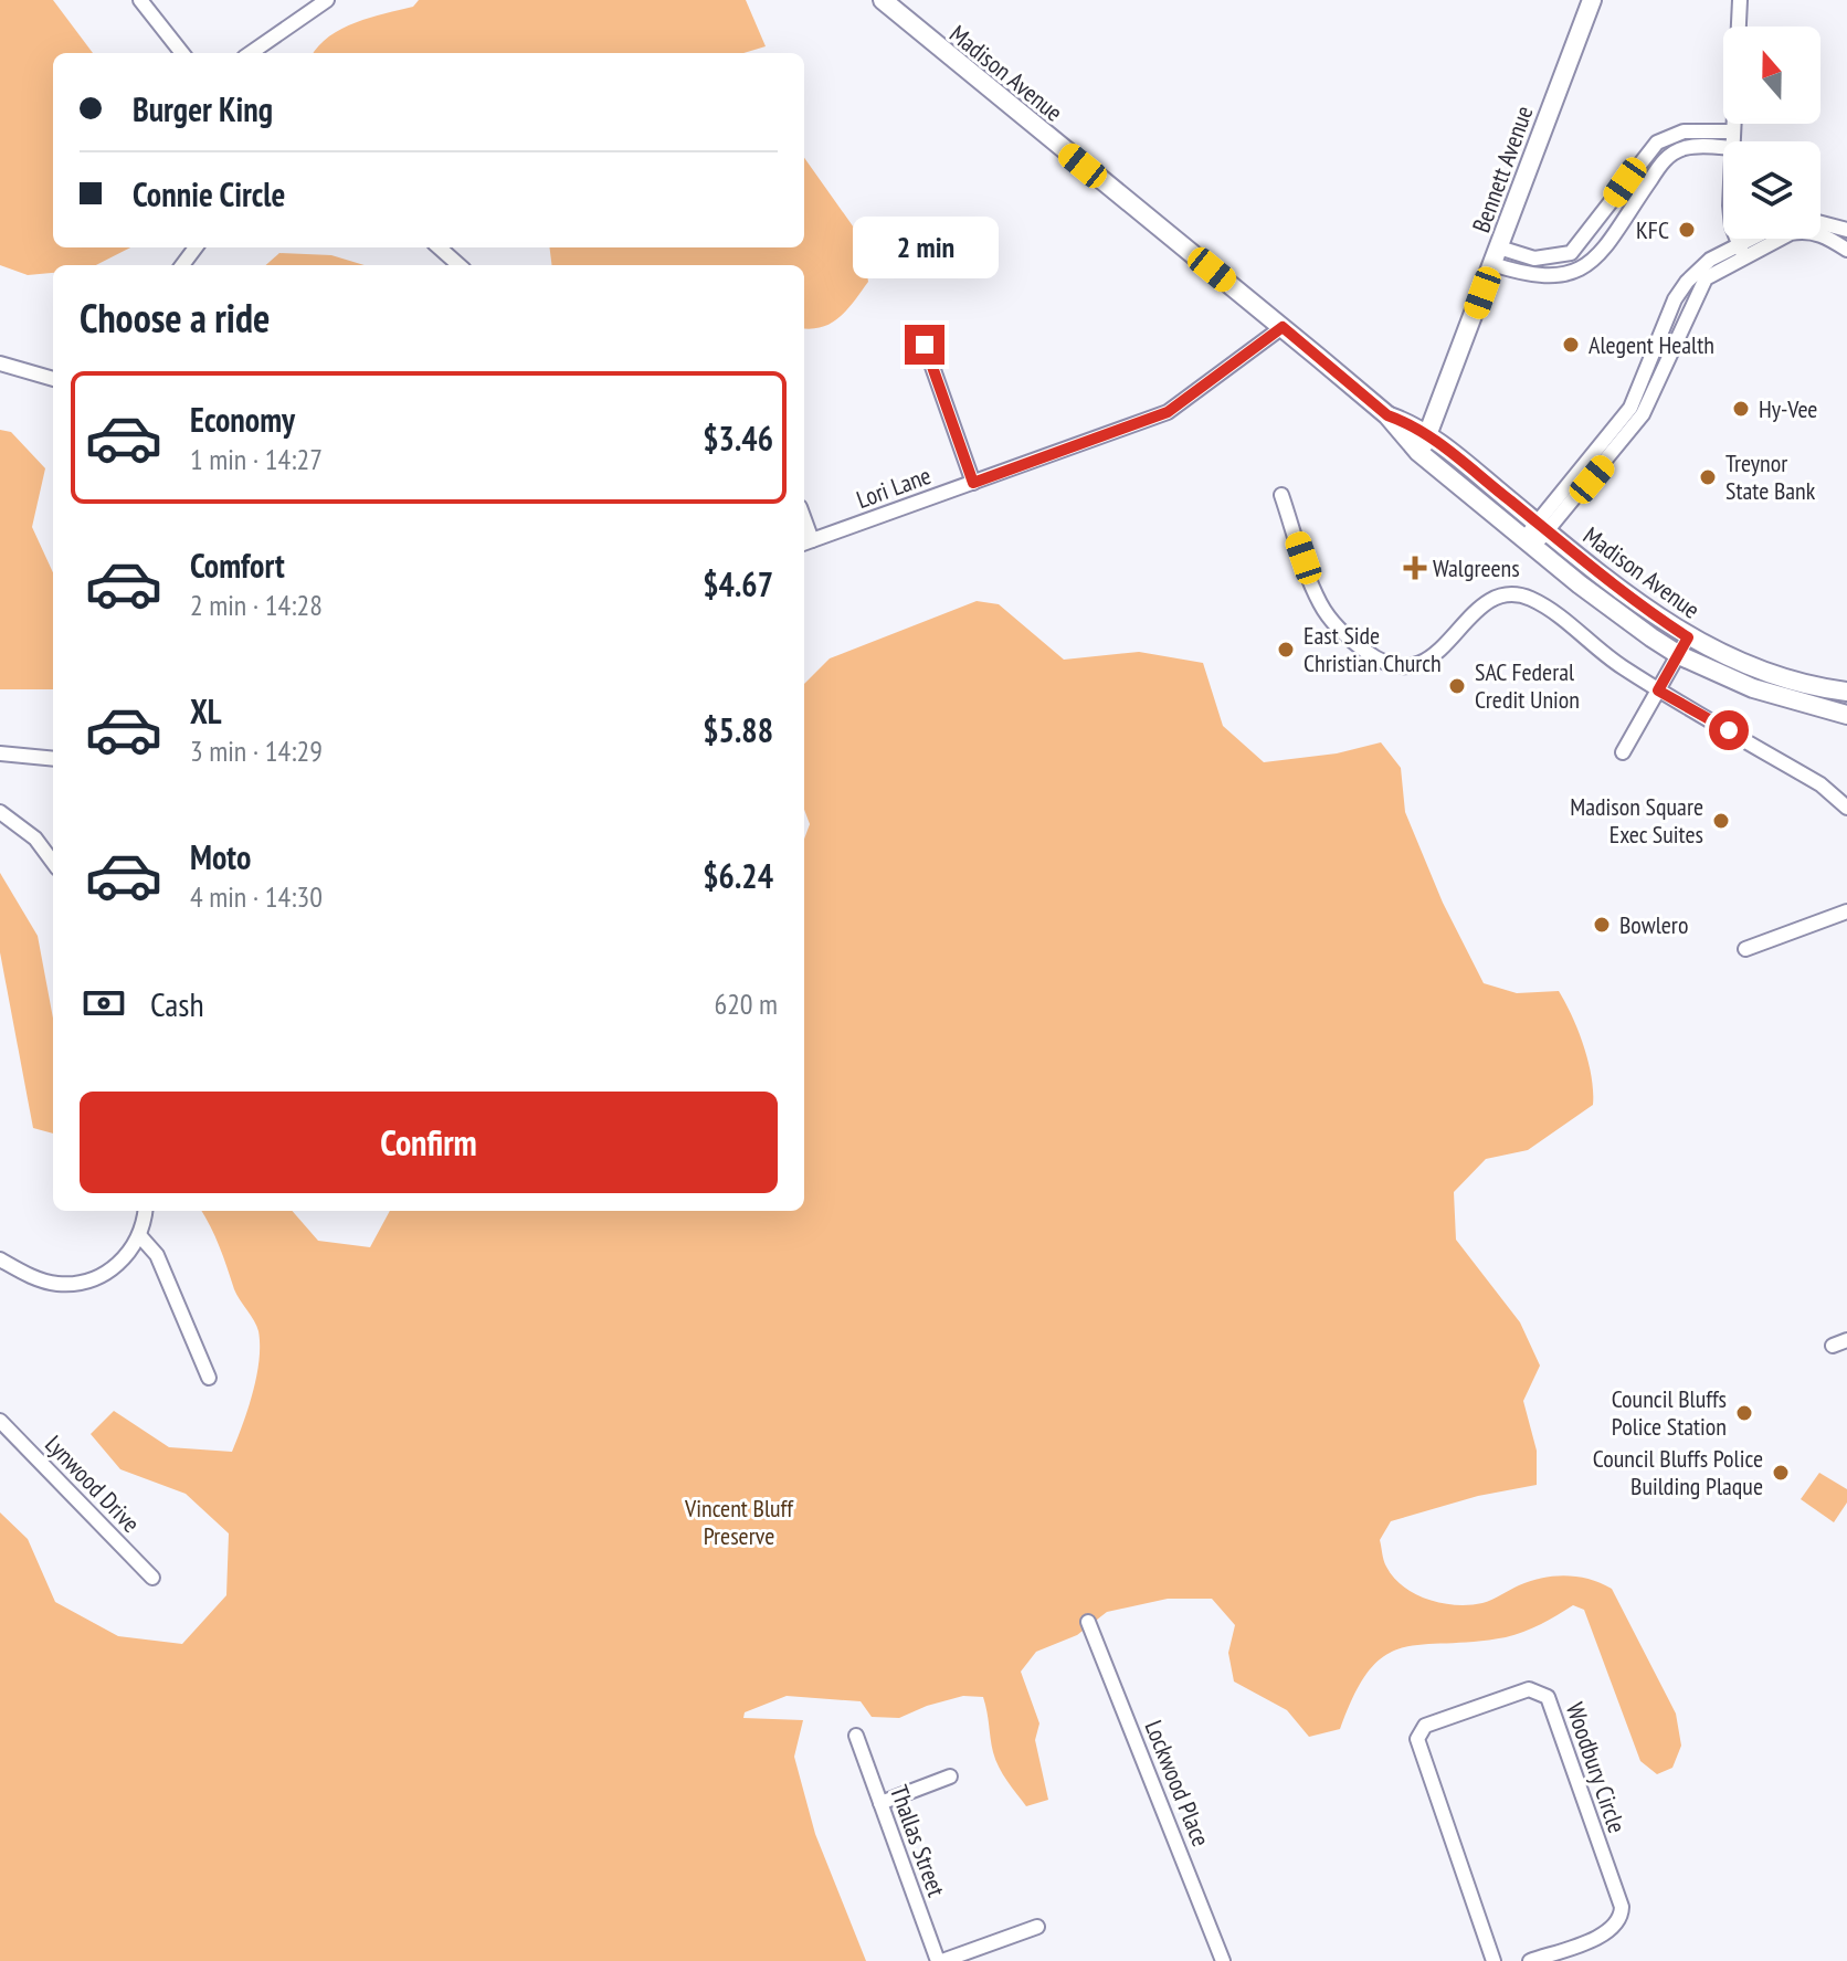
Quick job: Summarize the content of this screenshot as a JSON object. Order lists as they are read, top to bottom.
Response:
{
  "streets": {
    "main road": ["Madison Avenue", "Bennett Avenue"],
    "street": [
      "Lori Lane",
      "Lynwood Drive",
      "Woodbury Circle",
      "Lockwood Place",
      "Thallas Street"
    ]
  },
  "crossings": [
    ["Madison Avenue", "Bennett Avenue"],
    ["Madison Avenue", "Lori Lane"]
  ],
  "parks": ["Vincent Bluff Preserve"],
  "places": {
    "other": [
      "KFC",
      "Alegent Health",
      "Hy-Vee",
      "Treynor State Bank",
      "East Side Christian Church",
      "SAC Federal Credit Union",
      "Madison Square Exec Suites",
      "Bowlero",
      "Council Bluffs Police Station",
      "Council Bluffs Police Building Plaque"
    ],
    "health": ["Walgreens"]
  },
  "north": "top",
  "page": {
    "banner": ["Burger King", "Connie Circle"],
    "bubble": "2 min",
    "heading": "Choose a ride",
    "list": [
      {
        "name": "Economy",
        "note": "1 min · 14:27",
        "value": "$3.46"
      },
      {
        "name": "Comfort",
        "note": "2 min · 14:28",
        "value": "$4.67"
      },
      {
        "name": "XL",
        "note": "3 min · 14:29",
        "value": "$5.88"
      },
      {
        "name": "Moto",
        "note": "4 min · 14:30",
        "value": "$6.24"
      }
    ],
    "pay": ["Cash", "620 m"],
    "buttons": "Confirm"
  }
}
